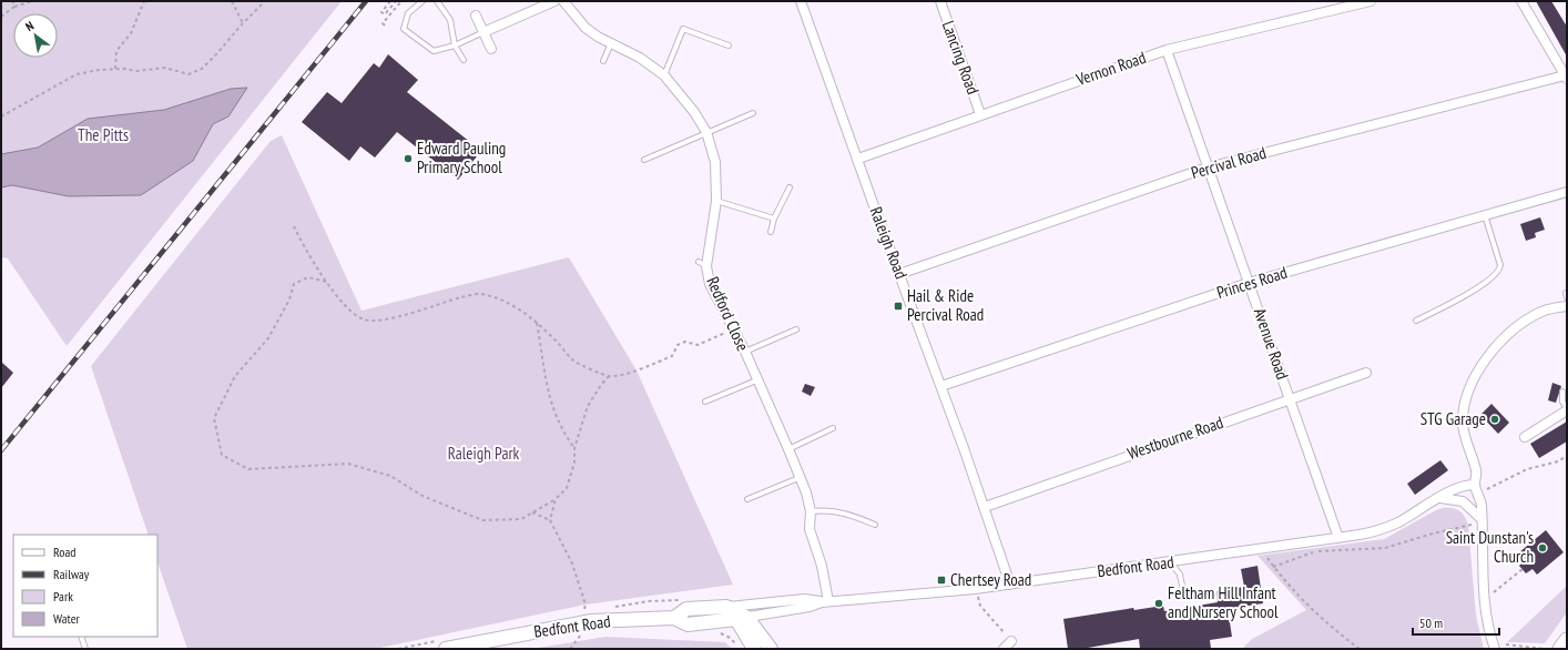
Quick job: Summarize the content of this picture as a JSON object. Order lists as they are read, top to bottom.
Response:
{
  "streets": {
    "street": [
      "Lancing Road",
      "Vernon Road",
      "Percival Road",
      "Raleigh Road",
      "Princes Road",
      "Redford Close",
      "Avenue Road",
      "Westbourne Road",
      "Bedfont Road"
    ]
  },
  "crossings": [
    ["Lancing Road", "Vernon Road"],
    ["Vernon Road", "Raleigh Road"],
    ["Vernon Road", "Avenue Road"],
    ["Percival Road", "Raleigh Road"],
    ["Percival Road", "Avenue Road"],
    ["Raleigh Road", "Princes Road"],
    ["Raleigh Road", "Westbourne Road"],
    ["Raleigh Road", "Bedfont Road"],
    ["Princes Road", "Avenue Road"],
    ["Redford Close", "Bedfont Road"],
    ["Avenue Road", "Westbourne Road"],
    ["Avenue Road", "Bedfont Road"]
  ],
  "parks": ["The Pitts", "Raleigh Park"],
  "places": {
    "other": [
      "Edward Pauling Primary School",
      "STG Garage",
      "Saint Dunstan's Church",
      "Feltham Hill Infant and Nursery School"
    ],
    "transit": ["Hail & Ride Percival Road", "Chertsey Road"]
  },
  "legend": [
    "Road",
    "Railway",
    "Park",
    "Water"
  ],
  "scale_bar": "50 m",
  "north": "top left"
}
